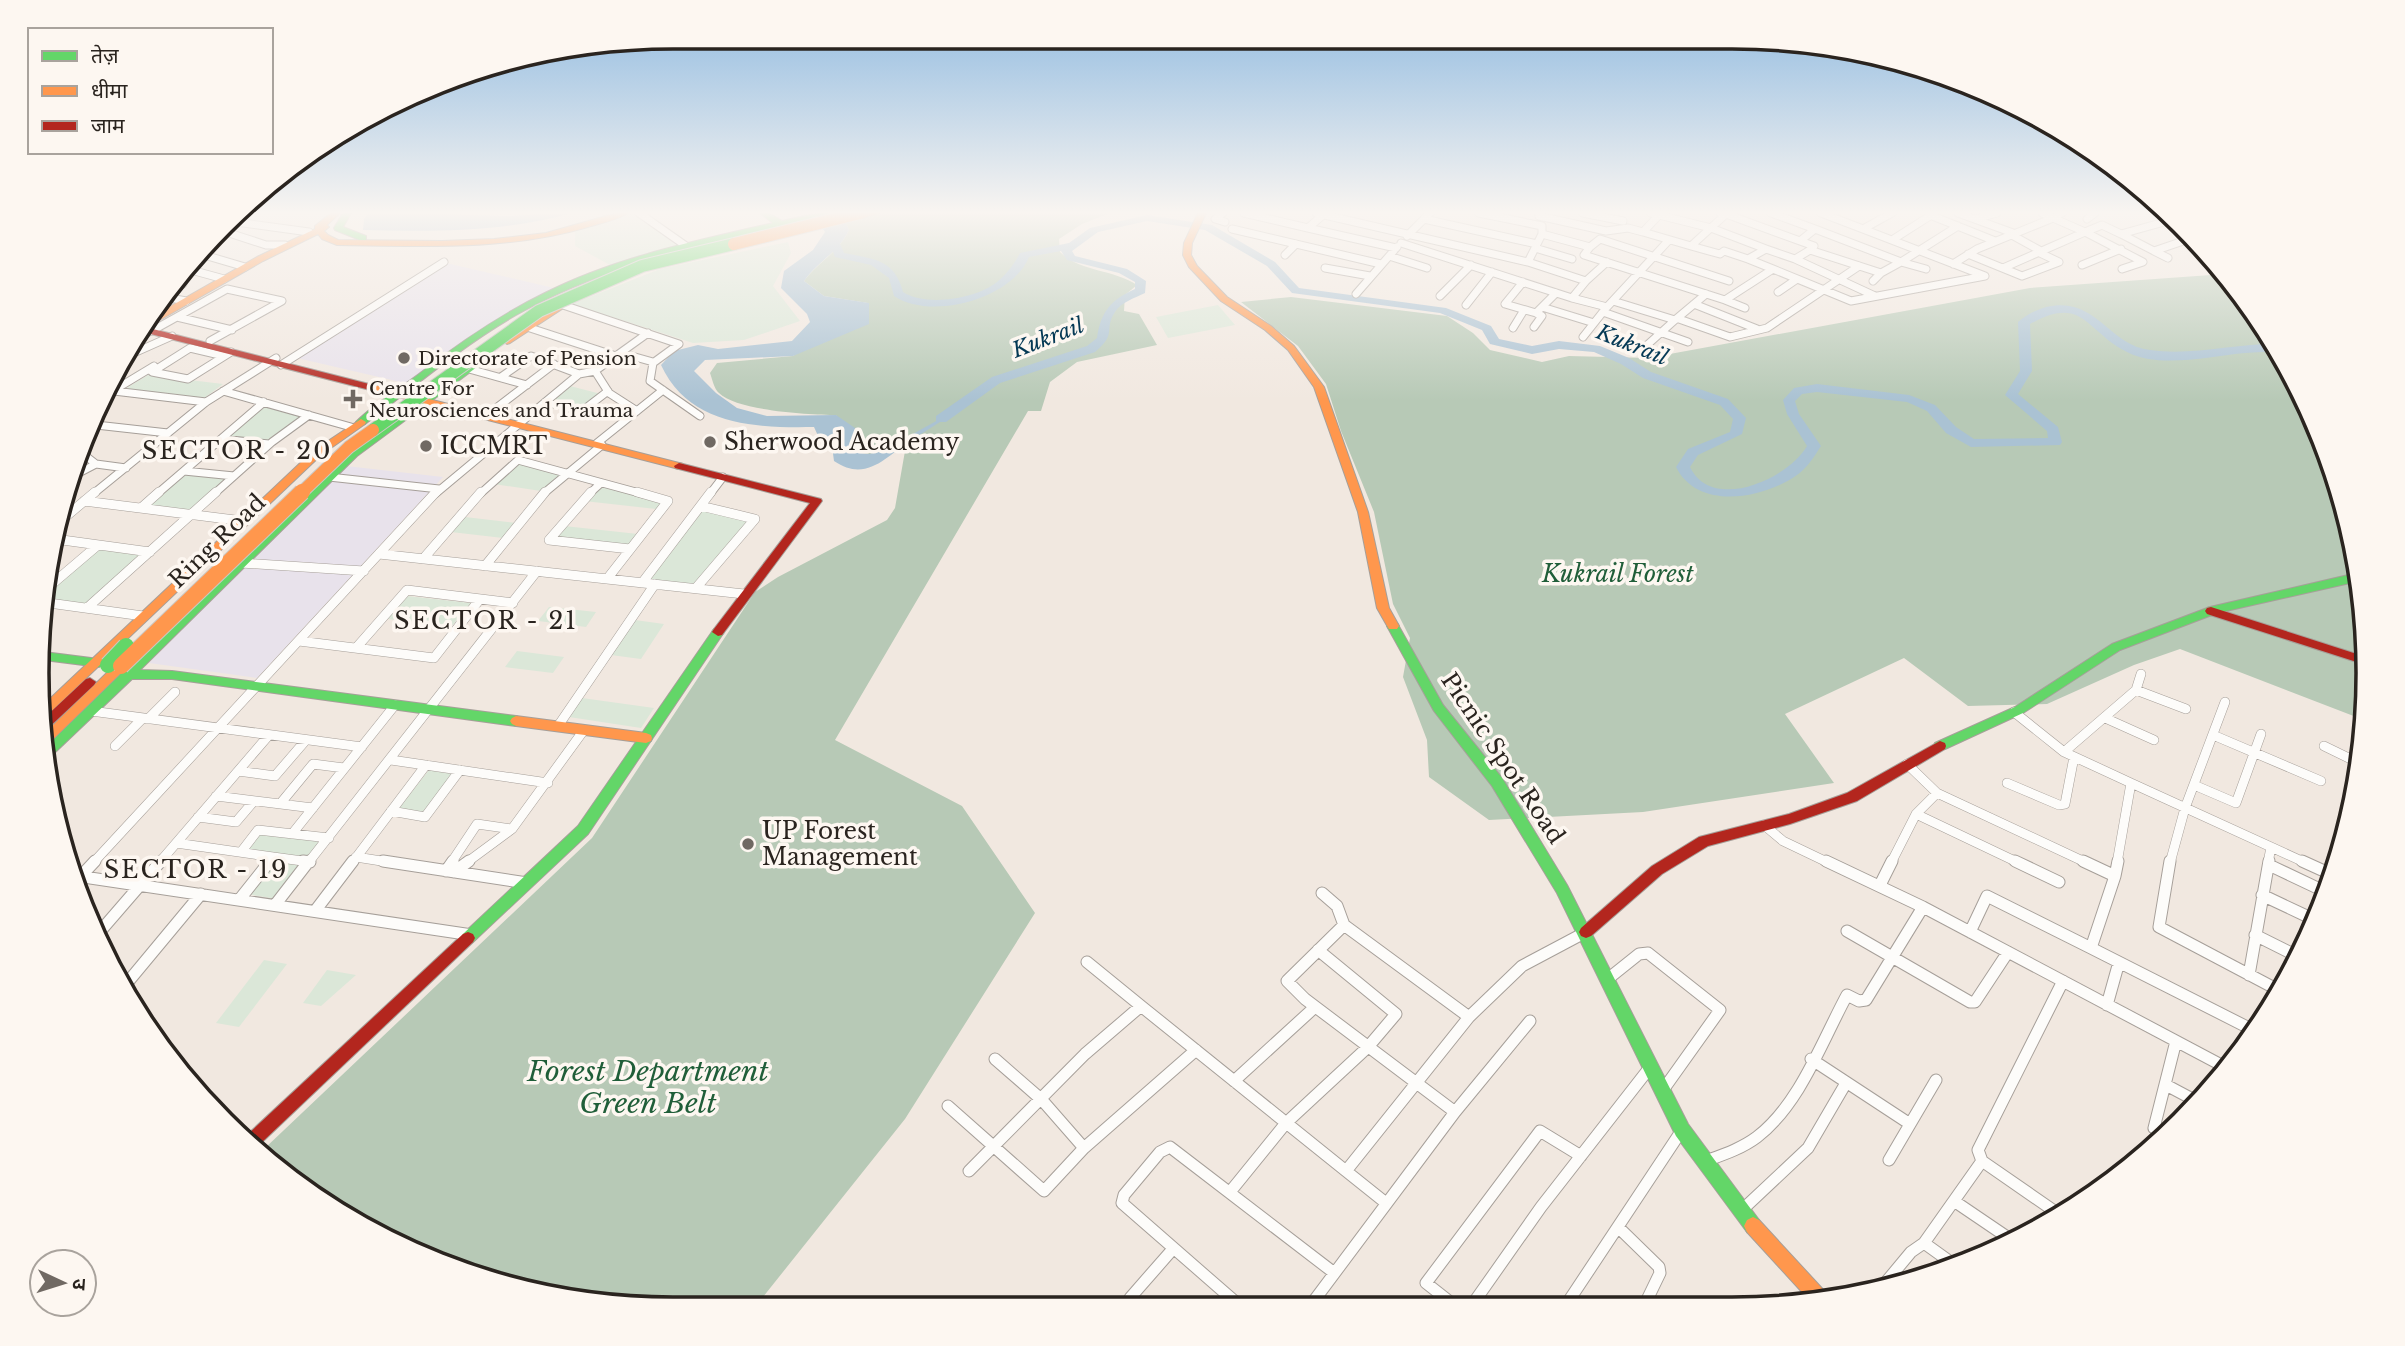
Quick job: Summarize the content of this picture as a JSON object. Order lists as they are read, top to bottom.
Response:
{
  "streets": {
    "main road": ["Ring Road", "Picnic Spot Road"]
  },
  "districts": ["SECTOR - 20", "SECTOR - 21", "SECTOR - 19"],
  "water": ["Kukrail"],
  "parks": ["Kukrail Forest", "Forest Department Green Belt"],
  "places": {
    "other": [
      "Directorate of Pension",
      "Sherwood Academy",
      "ICCMRT",
      "UP Forest Management"
    ],
    "health": ["Centre For Neurosciences and Trauma"]
  },
  "legend": ["तेज़", "धीमा", "जाम"],
  "north": "right"
}
